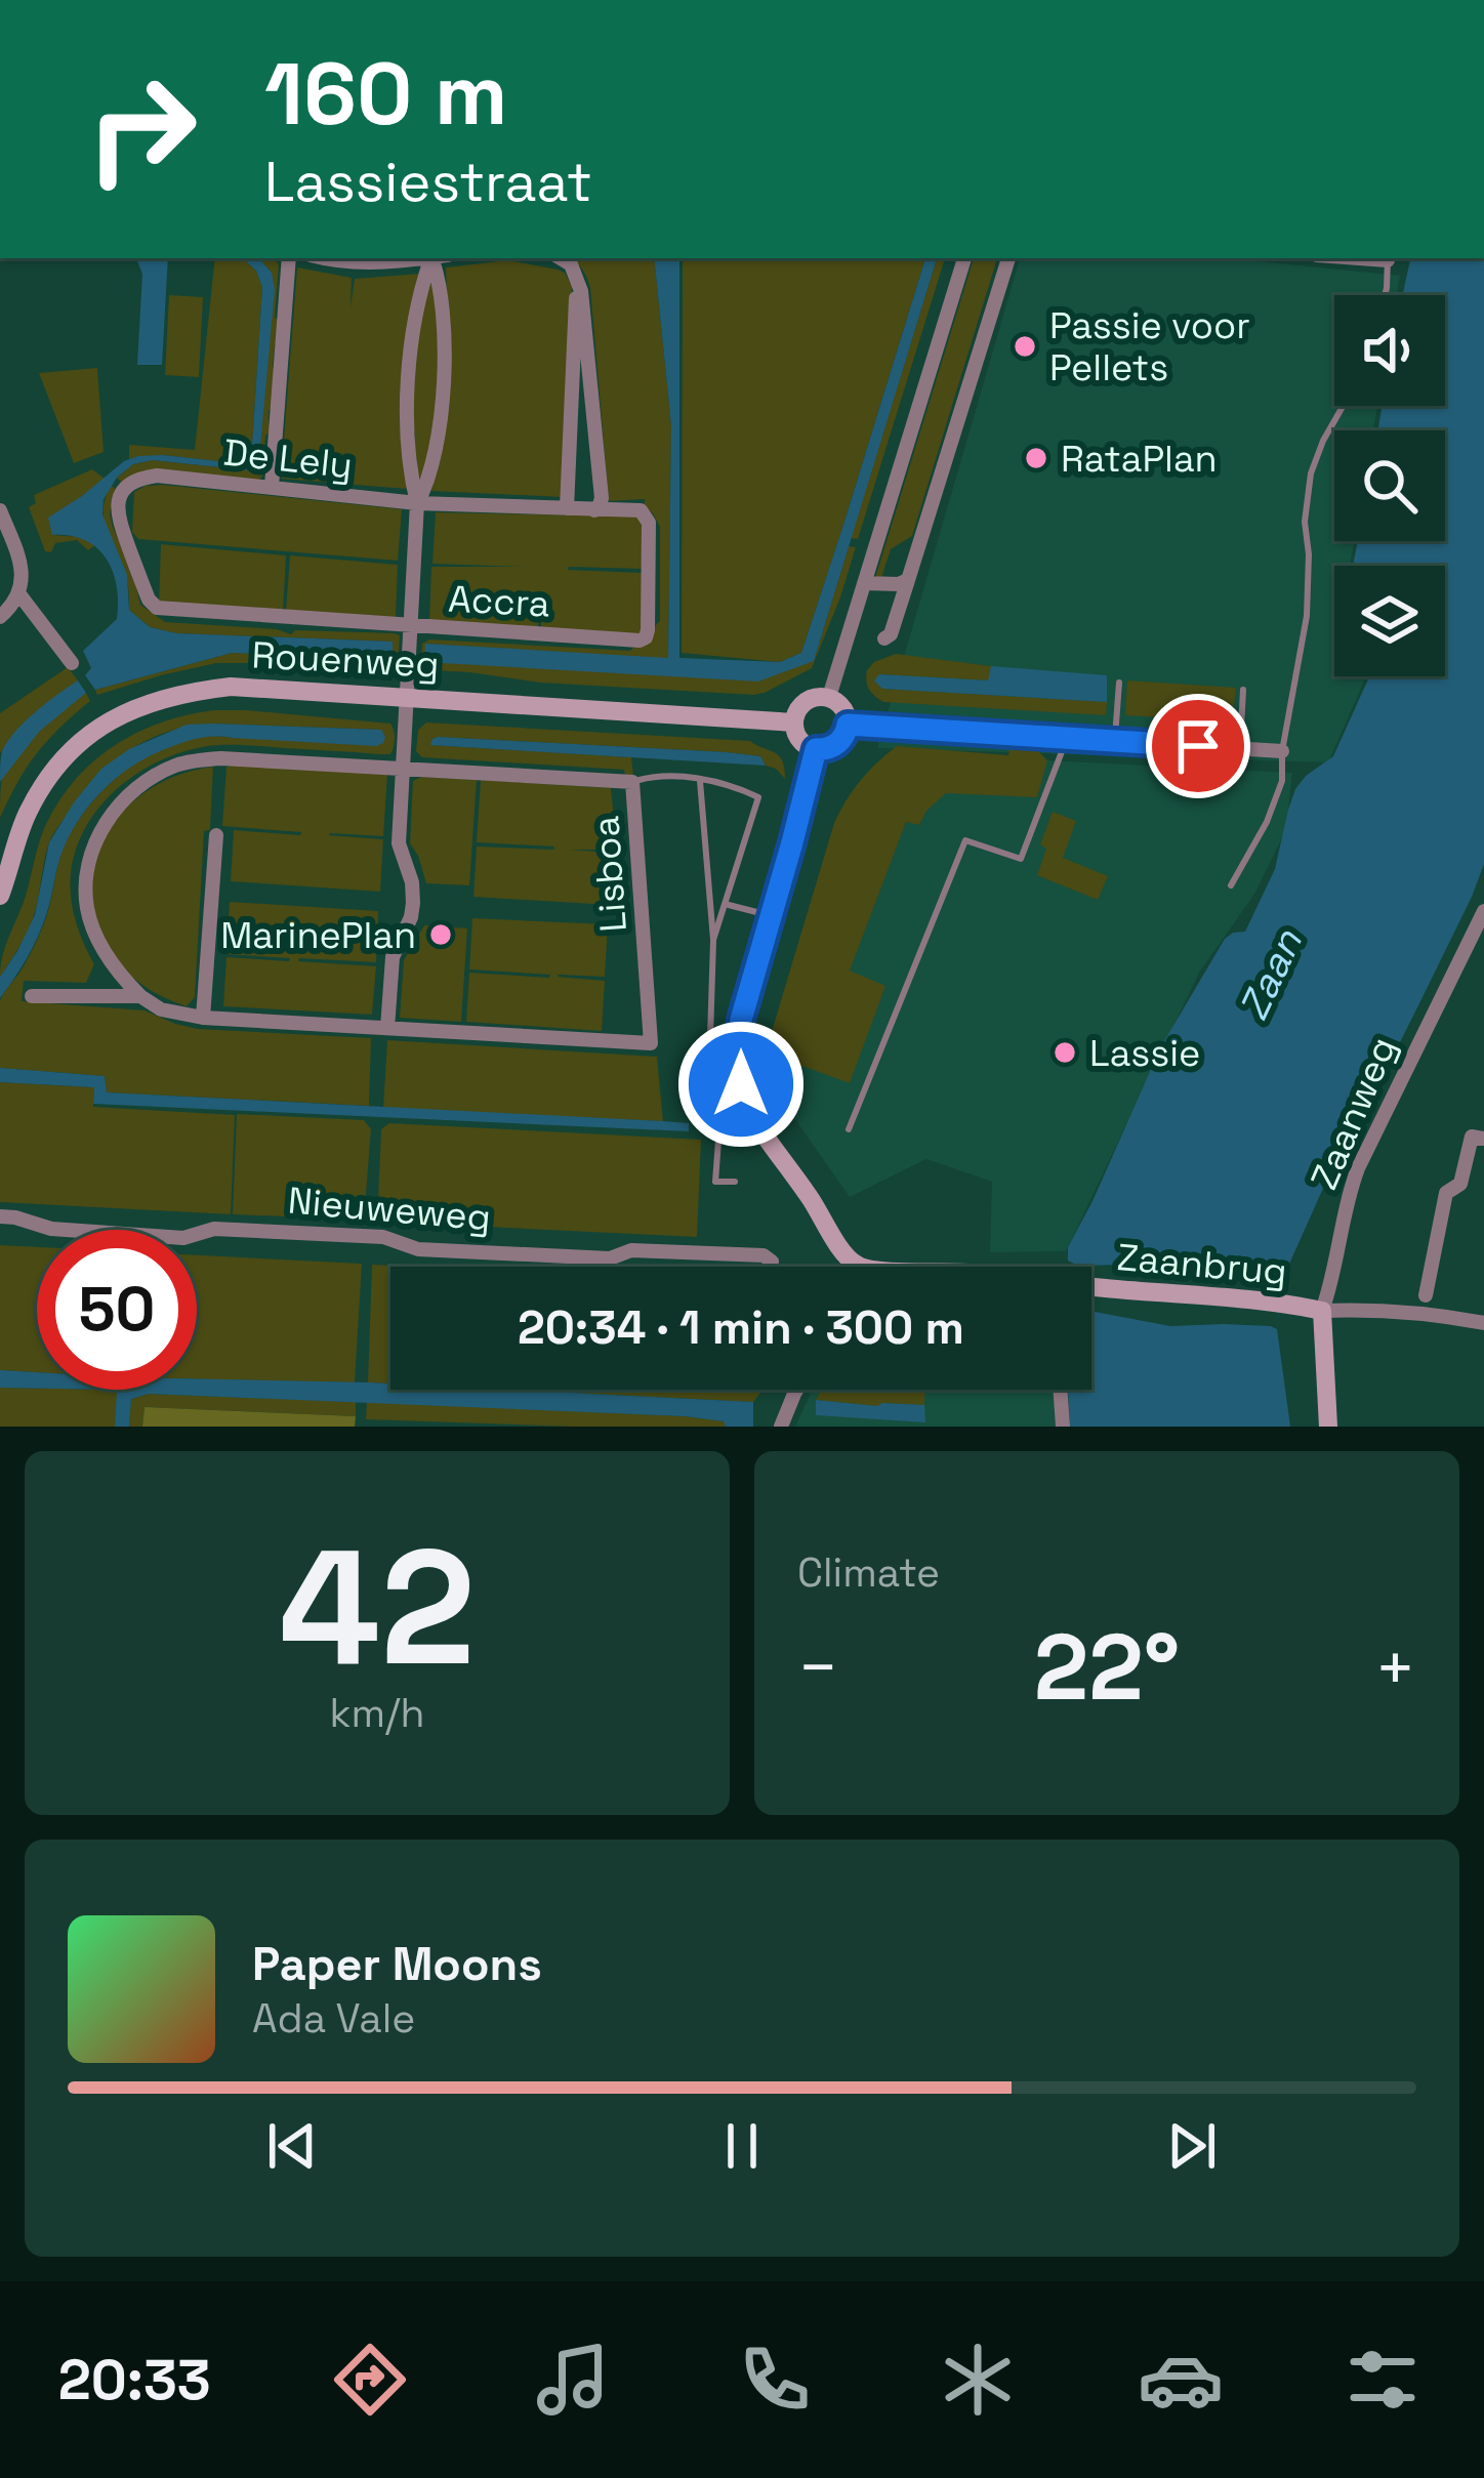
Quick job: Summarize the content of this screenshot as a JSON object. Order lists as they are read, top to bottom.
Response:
{
  "streets": {
    "main road": ["Rouenweg", "Zaanweg", "Zaanbrug"],
    "street": [
      "De Lely",
      "Accra",
      "Lisboa",
      "Nieuweweg"
    ]
  },
  "crossings": [
    ["De Lely", "Accra"],
    ["Zaanweg", "Zaanbrug"]
  ],
  "water": ["Zaan"],
  "places": [
    "Passie voor Pellets",
    "RataPlan",
    "MarinePlan",
    "Lassie"
  ],
  "page": {
    "turn": ["160 m", "Lassiestraat"],
    "limit": "50",
    "trip": "20:34 · 1 min · 300 m",
    "tile": [
      ["42", "km/h"],
      "Climate"
    ],
    "heat": ["−", "22°", "+"],
    "song": ["Paper Moons", "Ada Vale"],
    "tabs": "20:33"
  }
}
